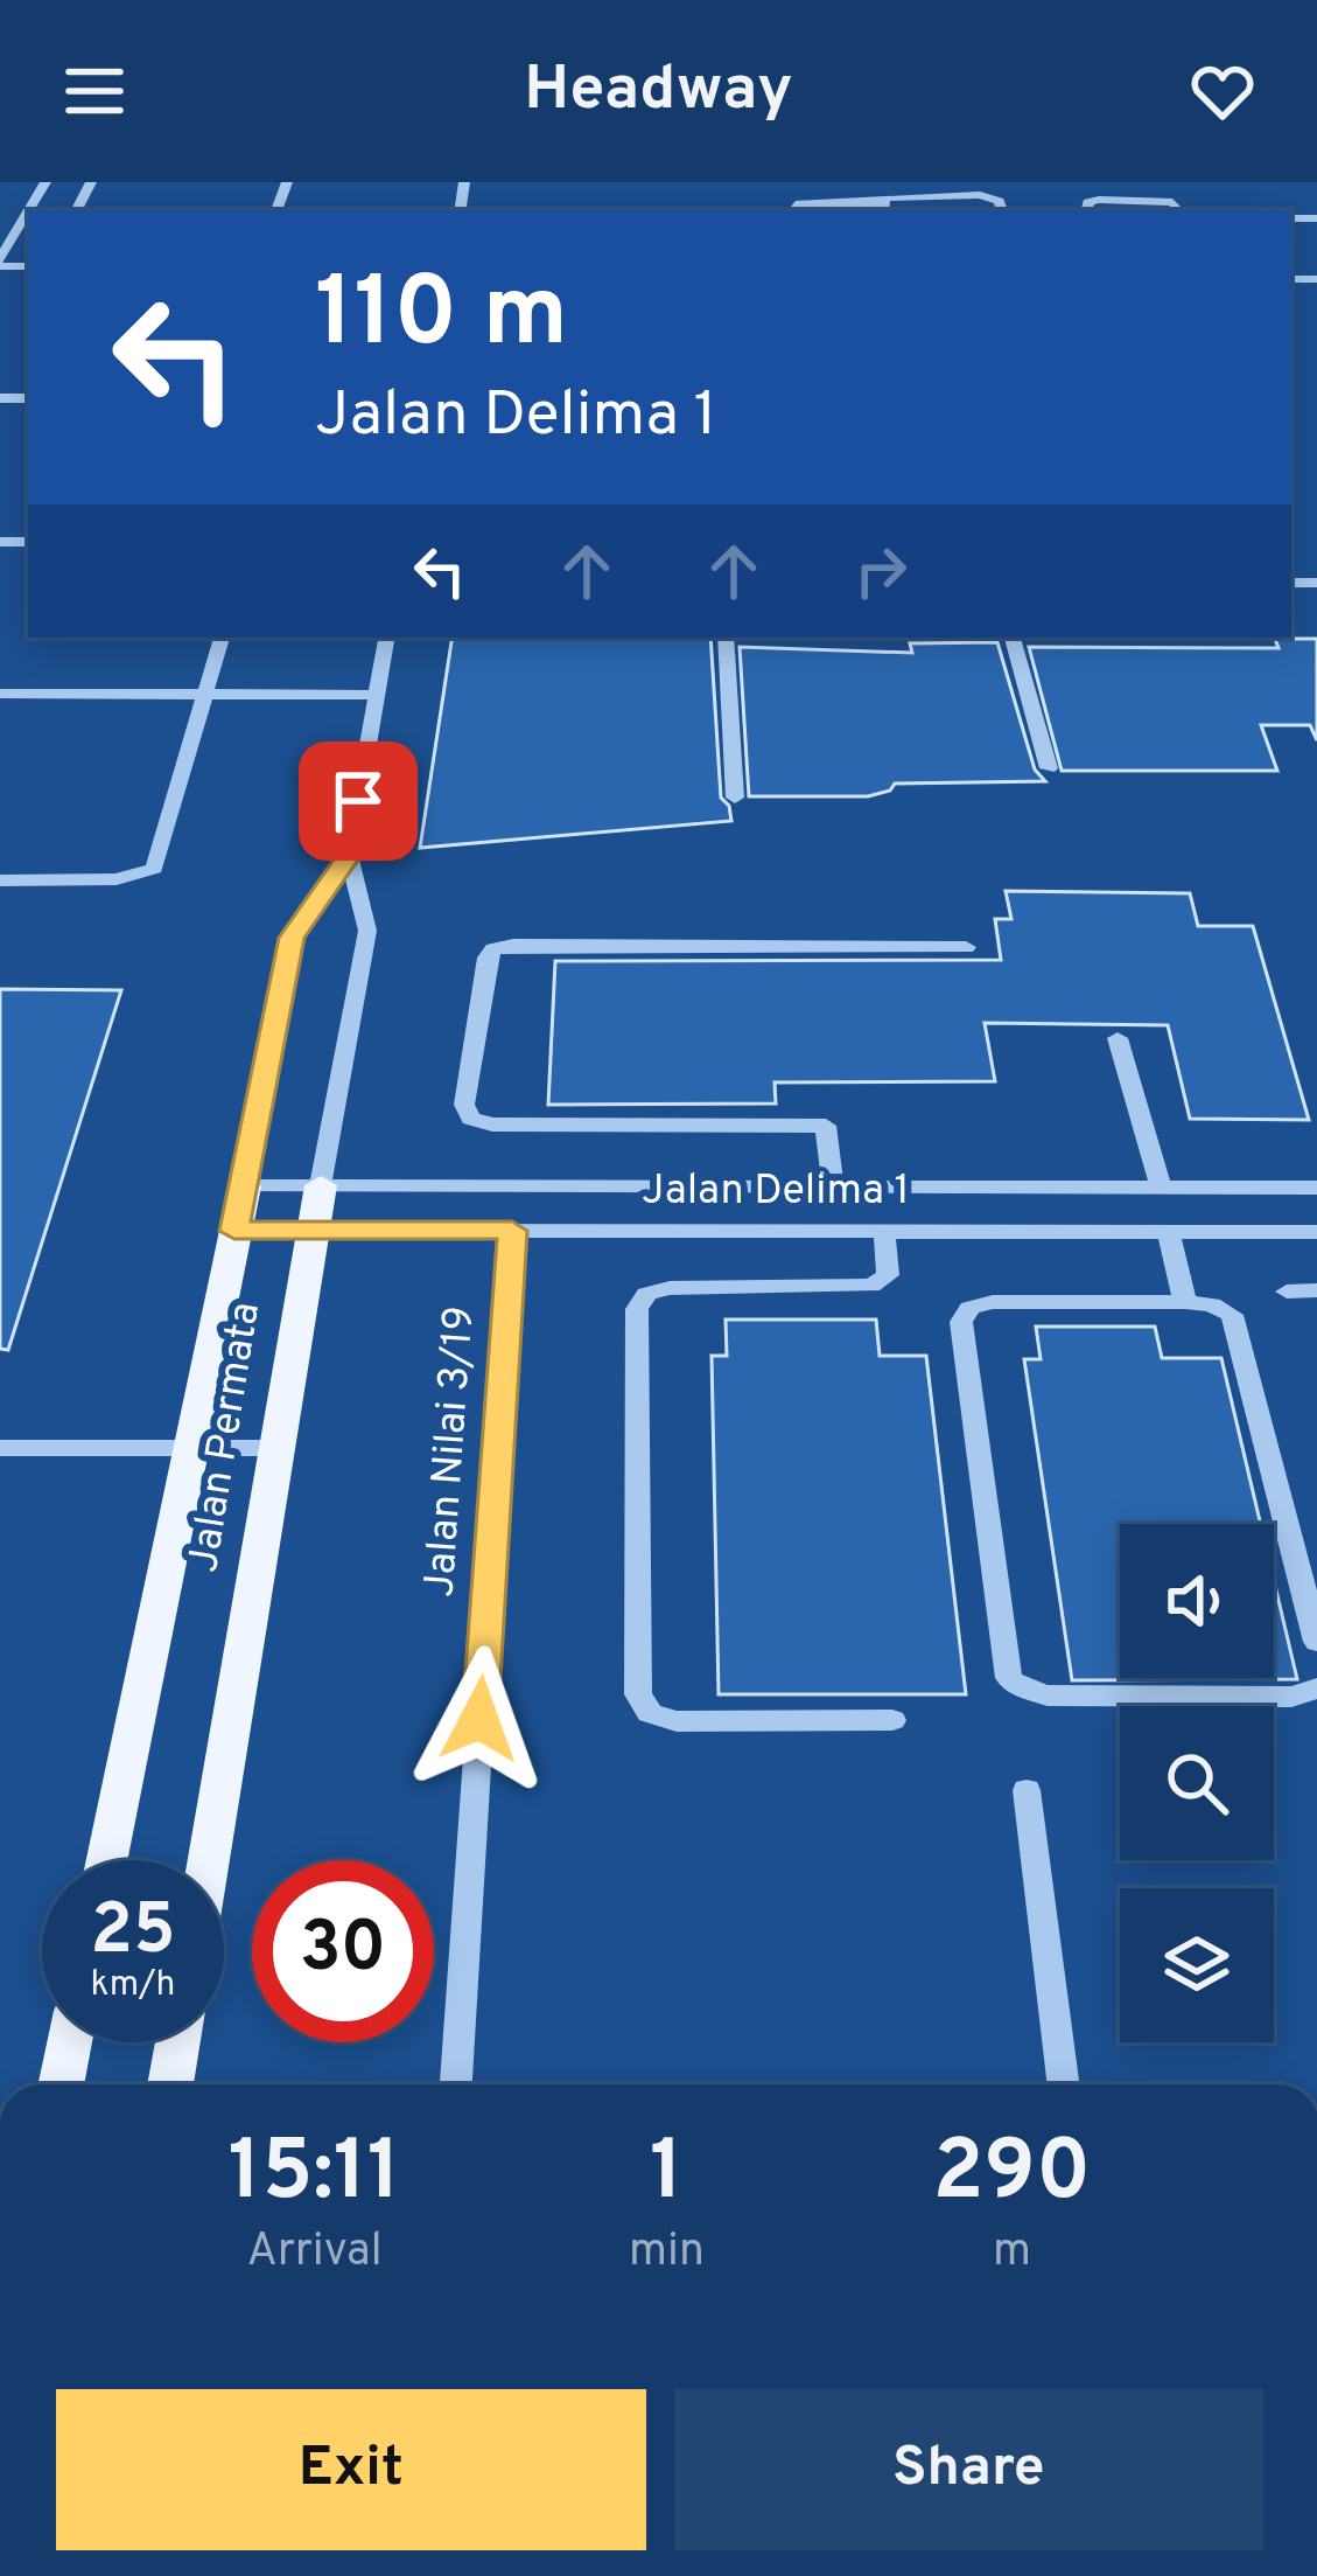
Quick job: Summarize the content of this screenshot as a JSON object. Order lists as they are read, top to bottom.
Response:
{
  "streets": {
    "main road": ["Jalan Permata"],
    "street": ["Jalan Delima 1", "Jalan Nilai 3/19"]
  },
  "crossings": [
    ["Jalan Delima 1", "Jalan Permata"],
    ["Jalan Delima 1", "Jalan Nilai 3/19"]
  ],
  "page": {
    "header": "Headway",
    "turn": ["110 m", "Jalan Delima 1"],
    "speed": "25 km/h",
    "limit": "30",
    "eta": [
      "15:11",
      "Arrival",
      "1",
      "min",
      "290",
      "m"
    ],
    "buttons": ["Exit", "Share"]
  }
}
